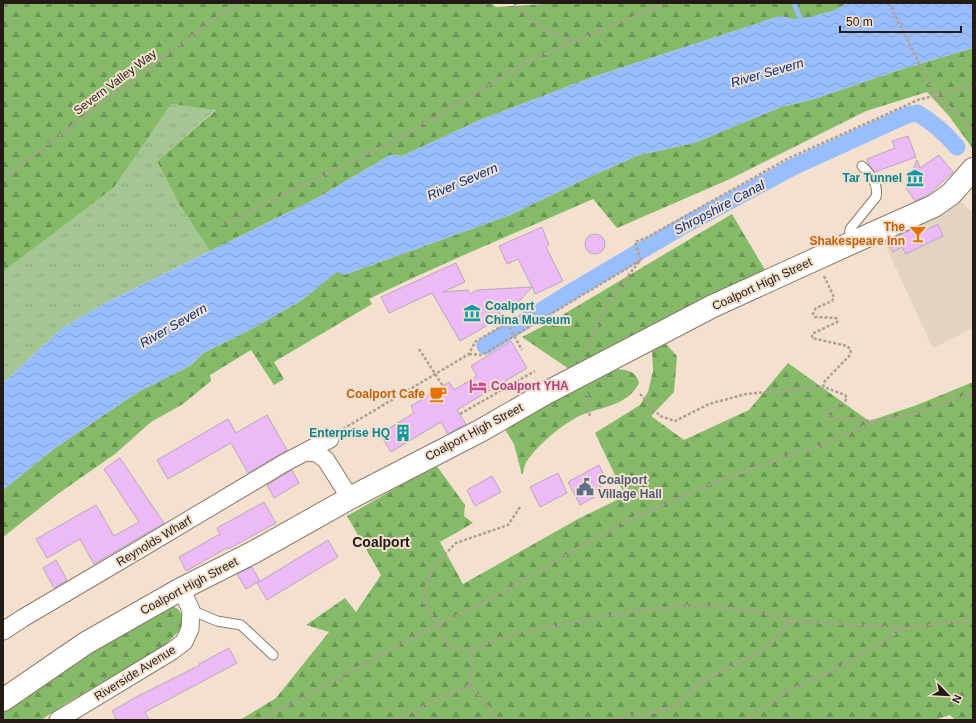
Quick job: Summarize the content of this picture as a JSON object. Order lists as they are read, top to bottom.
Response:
{
  "streets": {
    "street": ["Coalport High Street", "Reynolds Wharf", "Riverside Avenue"],
    "path": ["Severn Valley Way"]
  },
  "crossings": [
    ["Coalport High Street", "Riverside Avenue"]
  ],
  "districts": ["Coalport"],
  "water": ["River Severn", "Shropshire Canal"],
  "places": {
    "museum": ["Tar Tunnel", "Coalport China Museum"],
    "bar": ["The Shakespeare Inn"],
    "hotel": ["Coalport YHA"],
    "cafe": ["Coalport Cafe"],
    "building": ["Enterprise HQ"],
    "public building": ["Coalport Village Hall"]
  },
  "scale_bar": "50 m",
  "north": "bottom right"
}
